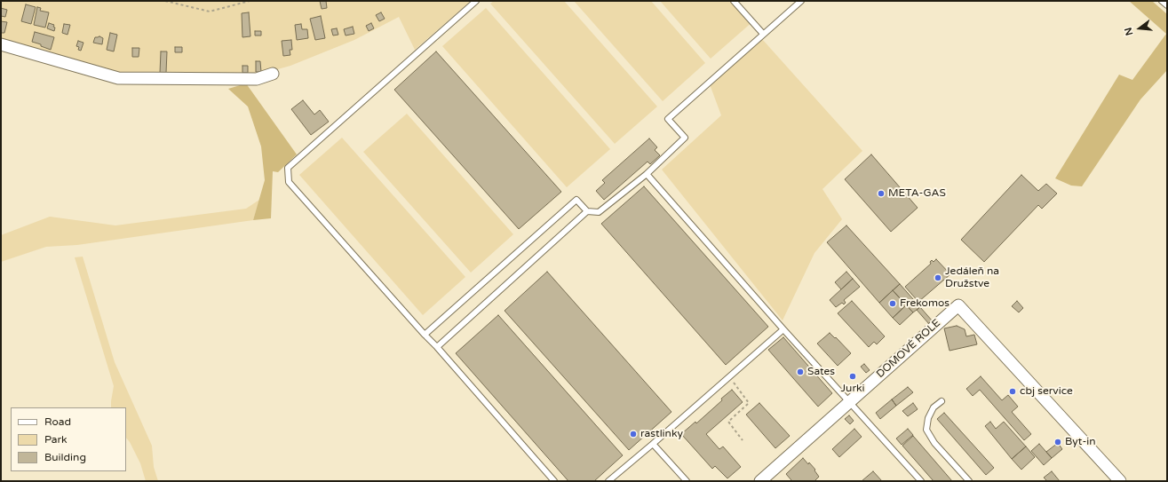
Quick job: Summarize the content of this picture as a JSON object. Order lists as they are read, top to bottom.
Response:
{
  "streets": {
    "street": ["DOMOVÉ ROLE"]
  },
  "places": [
    "META-GAS",
    "Jedáleň na Družstve",
    "Frekomos",
    "Sates",
    "Jurki",
    "cbj service",
    "rastlinky",
    "Byt-in"
  ],
  "legend": ["Road", "Park", "Building"],
  "north": "left"
}
